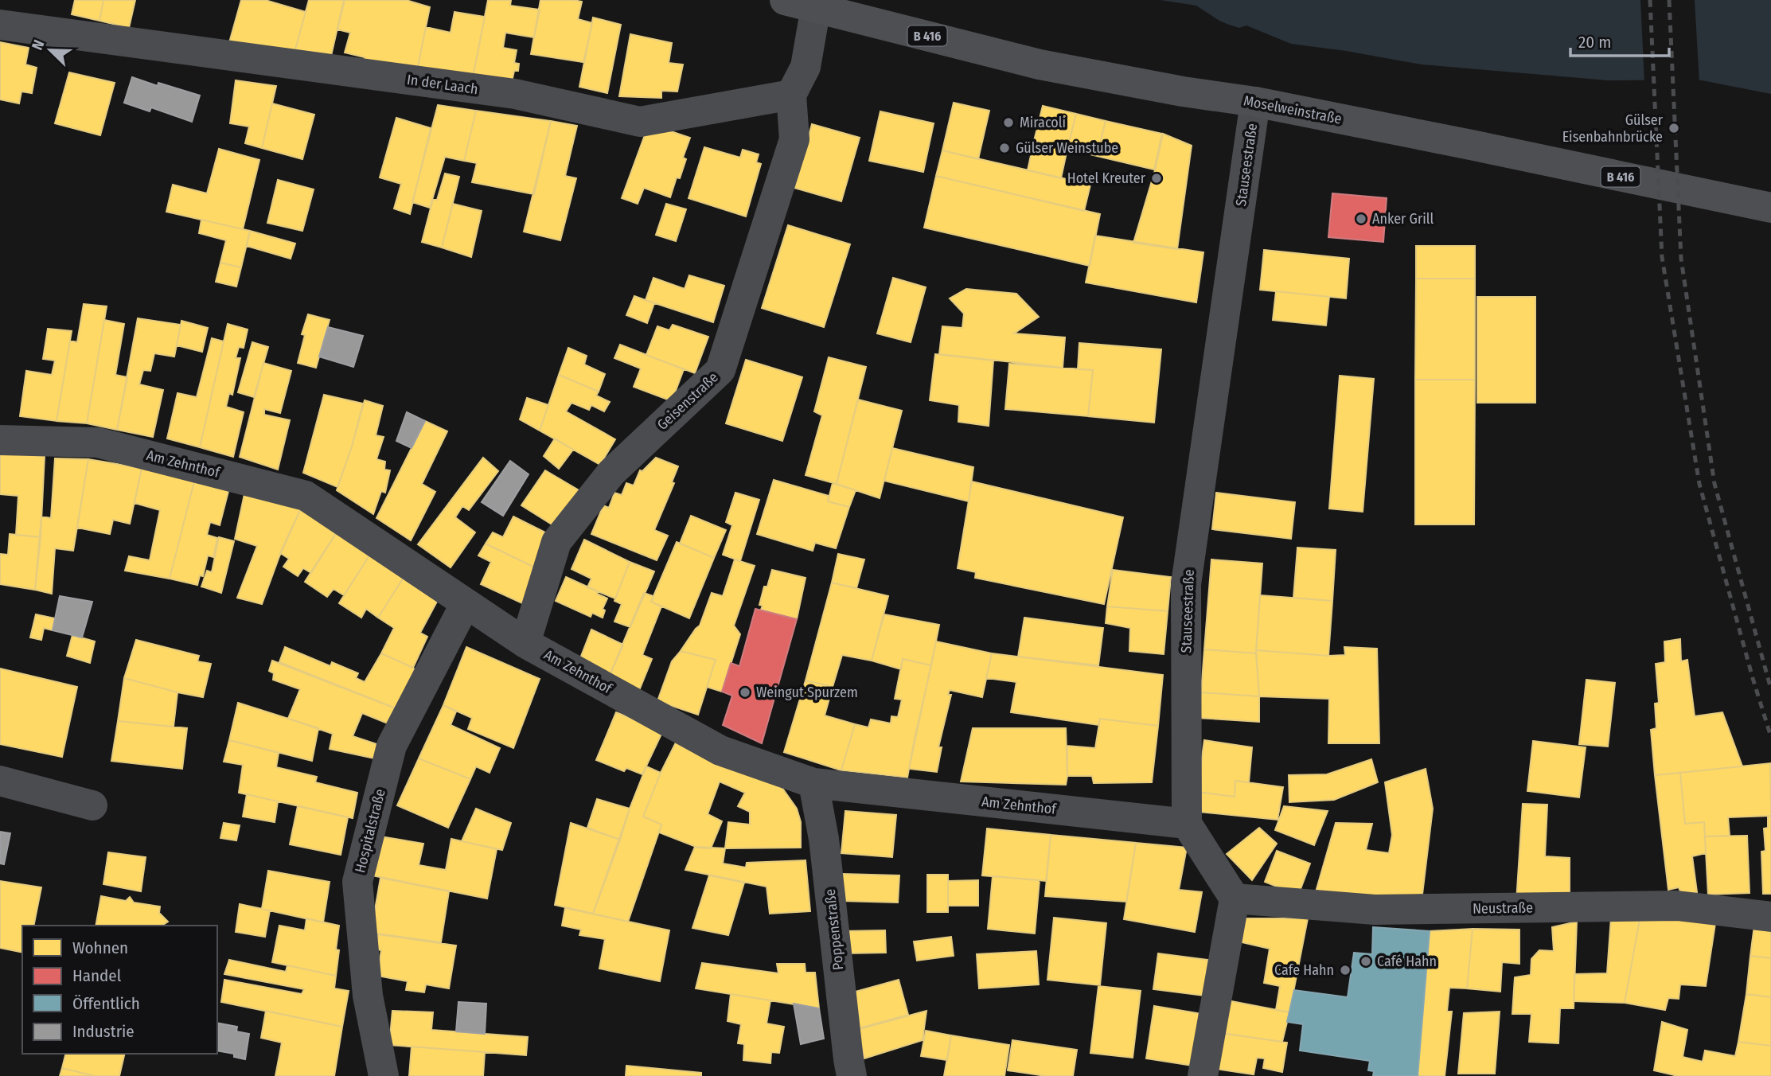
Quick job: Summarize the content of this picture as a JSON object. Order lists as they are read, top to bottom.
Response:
{
  "streets": {
    "main road": ["B 416", "Moselweinstraße"],
    "street": [
      "In der Laach",
      "Stauseestraße",
      "Geisenstraße",
      "Am Zehnthof",
      "Hospitalstraße",
      "Neustraße",
      "Poppenstraße"
    ]
  },
  "crossings": [
    ["B 416", "Moselweinstraße"],
    ["In der Laach", "Geisenstraße"],
    ["Moselweinstraße", "Stauseestraße"],
    ["Stauseestraße", "Am Zehnthof"],
    ["Geisenstraße", "Am Zehnthof"],
    ["Am Zehnthof", "Hospitalstraße"],
    ["Am Zehnthof", "Poppenstraße"]
  ],
  "places": [
    "Miracoli",
    "Gülser Eisenbahnbrücke",
    "Gülser Weinstube",
    "Hotel Kreuter",
    "Anker Grill",
    "Weingut Spurzem",
    "Café Hahn",
    "Cafe Hahn"
  ],
  "legend": [
    "Wohnen",
    "Handel",
    "Öffentlich",
    "Industrie"
  ],
  "scale_bar": "20 m",
  "north": "top left"
}
